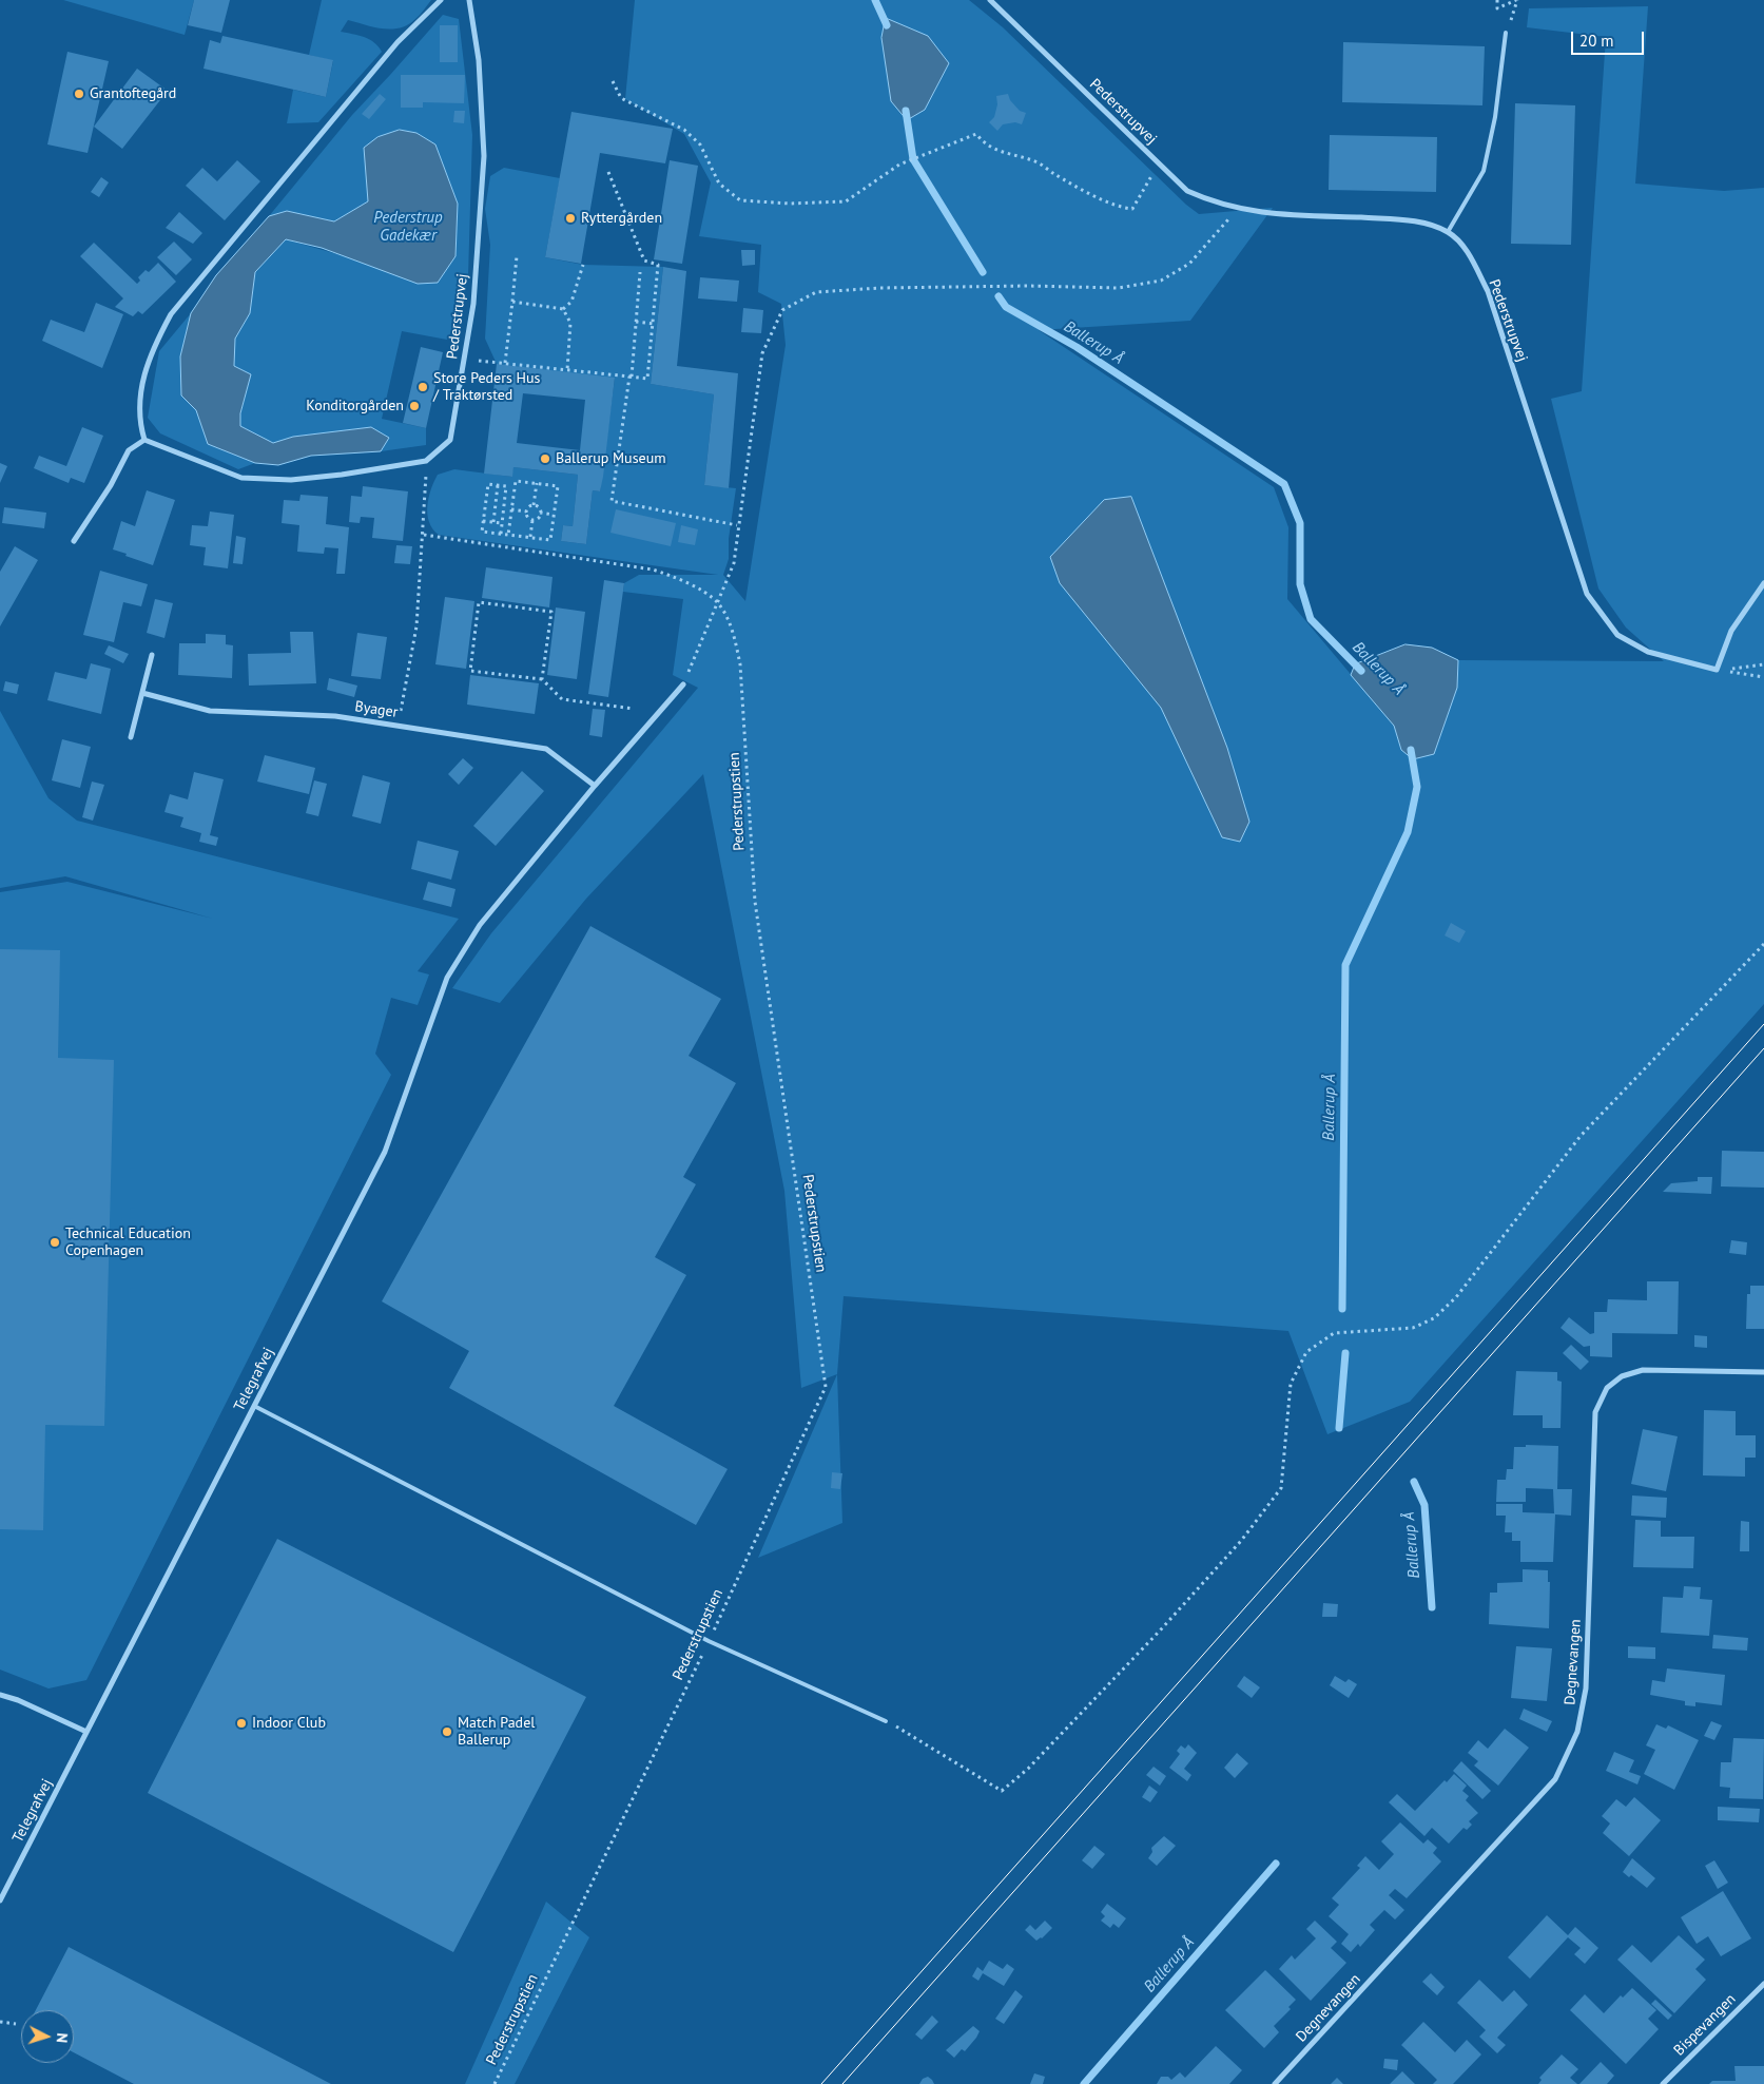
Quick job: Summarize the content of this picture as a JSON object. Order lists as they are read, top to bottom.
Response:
{
  "streets": {
    "street": [
      "Pederstrupvej",
      "Byager",
      "Telegrafvej",
      "Degnevangen",
      "Bispevangen"
    ],
    "path": ["Pederstrupstien"]
  },
  "crossings": [
    ["Byager", "Telegrafvej"]
  ],
  "water": ["Pederstrup Gadekær", "Ballerup Å"],
  "places": [
    "Grantoftegård",
    "Ryttergården",
    "Store Peders Hus / Traktørsted",
    "Konditorgården",
    "Ballerup Museum",
    "Technical Education Copenhagen",
    "Indoor Club",
    "Match Padel Ballerup"
  ],
  "scale_bar": "20 m",
  "north": "right"
}
